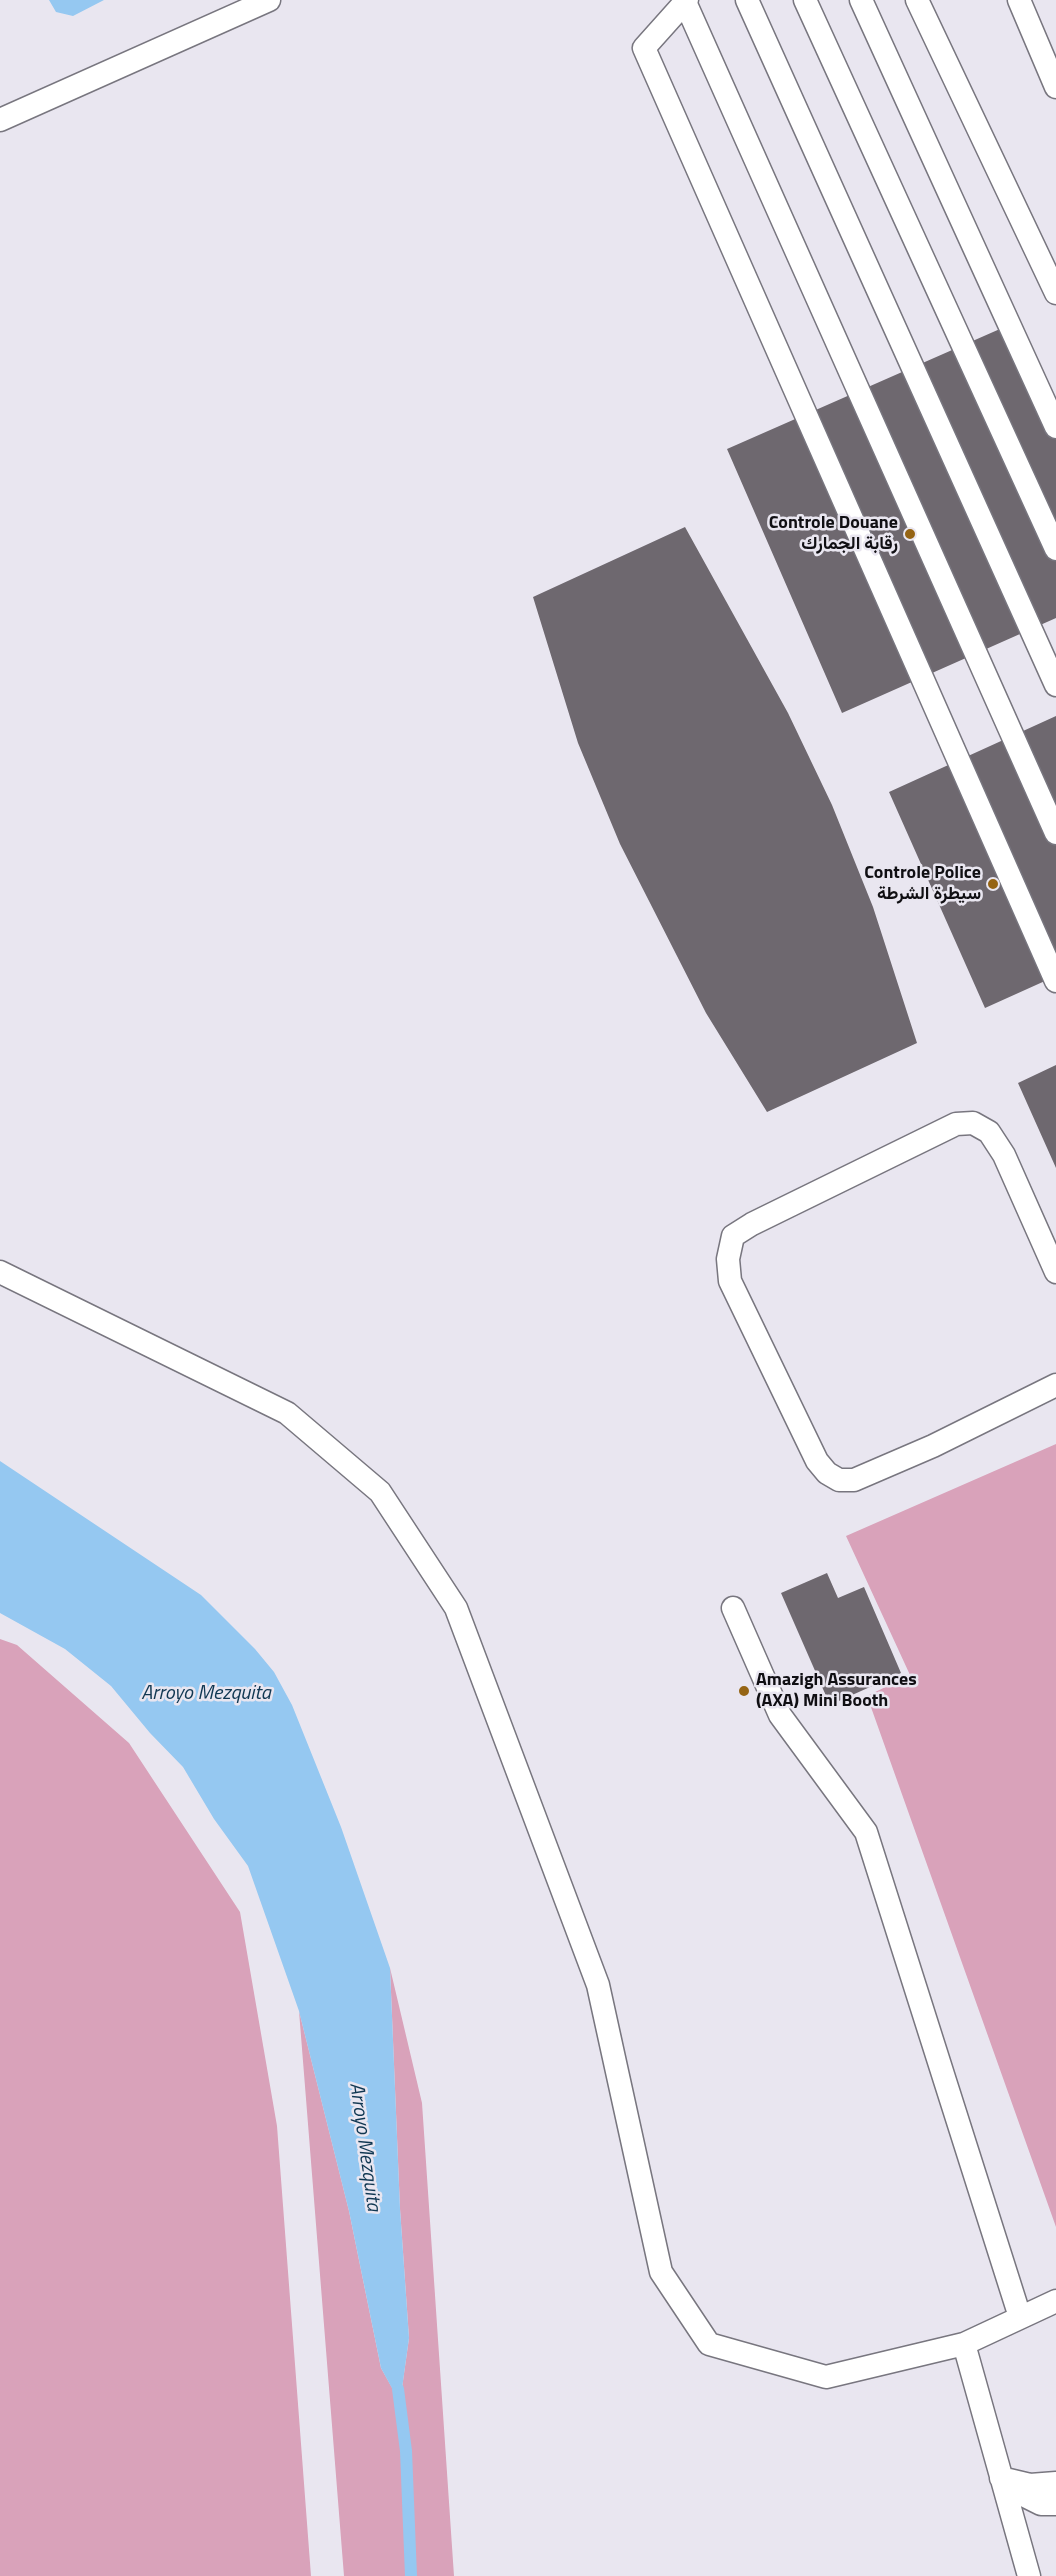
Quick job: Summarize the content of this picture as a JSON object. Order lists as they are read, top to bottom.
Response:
{
  "water": ["Arroyo Mezquita"],
  "places": ["Controle Douane رقابة الجمارك", "Controle Police سيطرة الشرطة", "Amazigh Assurances (AXA) Mini Booth"]
}
